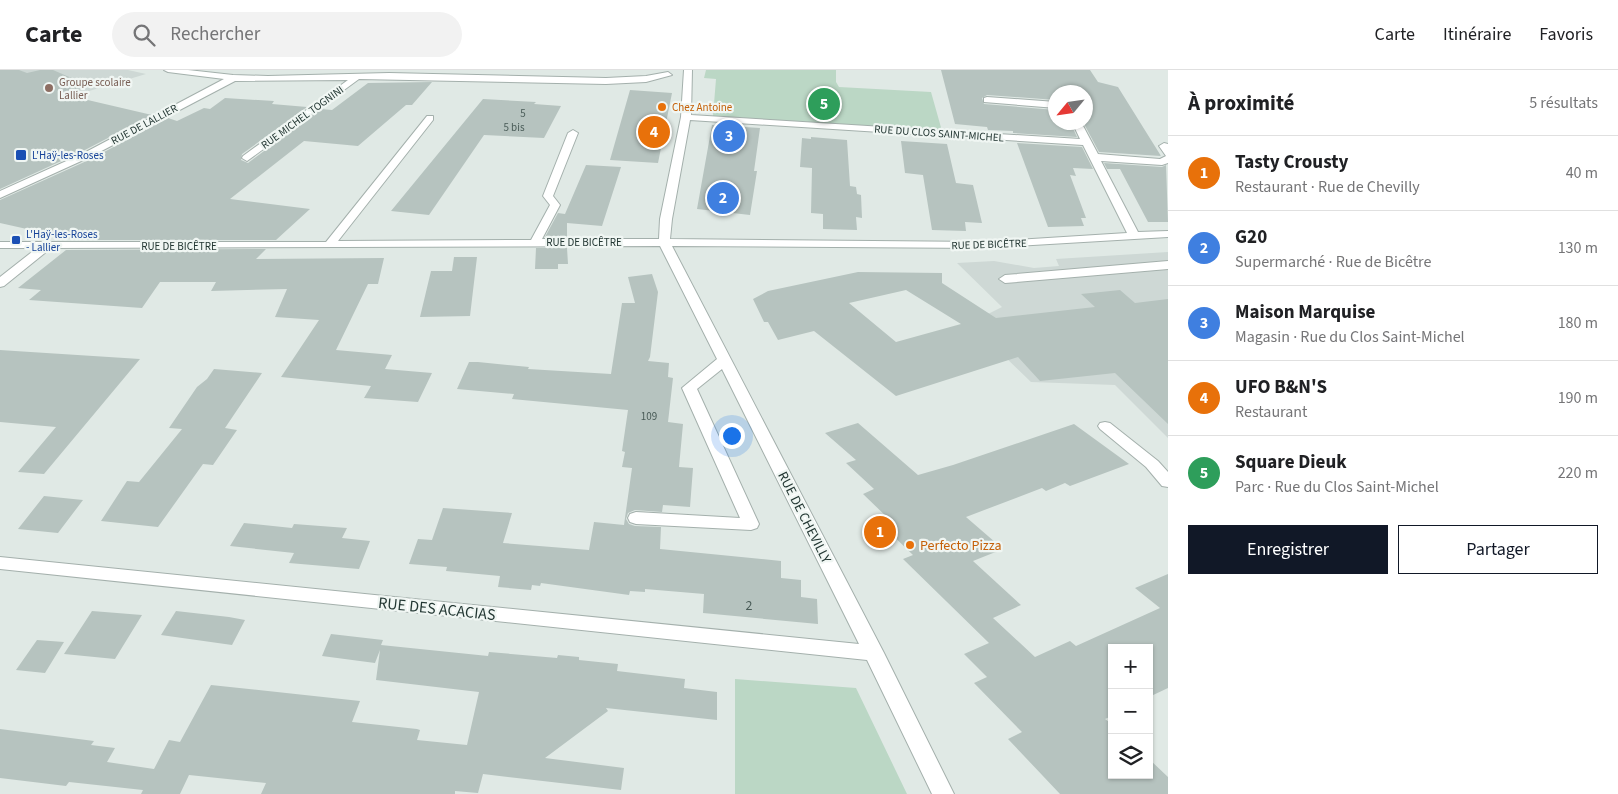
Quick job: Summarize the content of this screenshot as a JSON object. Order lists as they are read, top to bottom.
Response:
{
  "streets": {
    "street": [
      "RUE MICHEL TOGNINI",
      "RUE DE LALLIER",
      "RUE DU CLOS SAINT-MICHEL",
      "RUE DE BICÊTRE",
      "RUE DE CHEVILLY",
      "RUE DES ACACIAS"
    ]
  },
  "crossings": [
    ["RUE DE BICÊTRE", "RUE DE CHEVILLY"],
    ["RUE DE CHEVILLY", "RUE DES ACACIAS"]
  ],
  "places": {
    "other": ["Groupe scolaire Lallier", "Chez Antoine", "Perfecto Pizza"],
    "transit": ["L'Haÿ-les-Roses", "L'Haÿ-les-Roses - Lallier"]
  },
  "house_numbers": [
    "5",
    "5 bis",
    "109",
    "2"
  ],
  "north": "bottom left",
  "page": {
    "header": "Carte",
    "search": "Rechercher",
    "nav": ["Carte", "Itinéraire", "Favoris"],
    "heading": ["À proximité", "5 résultats"],
    "pins": [
      "5",
      "4",
      "3",
      "2",
      "1"
    ],
    "list": [
      {
        "mark": "1",
        "name": "Tasty Crousty",
        "note": "Restaurant · Rue de Chevilly",
        "value": "40 m"
      },
      {
        "mark": "2",
        "name": "G20",
        "note": "Supermarché · Rue de Bicêtre",
        "value": "130 m"
      },
      {
        "mark": "3",
        "name": "Maison Marquise",
        "note": "Magasin · Rue du Clos Saint-Michel",
        "value": "180 m"
      },
      {
        "mark": "4",
        "name": "UFO B&N'S",
        "note": "Restaurant",
        "value": "190 m"
      },
      {
        "mark": "5",
        "name": "Square Dieuk",
        "note": "Parc · Rue du Clos Saint-Michel",
        "value": "220 m"
      }
    ],
    "buttons": ["Enregistrer", "Partager"],
    "map_buttons": ["+", "−"]
  }
}
